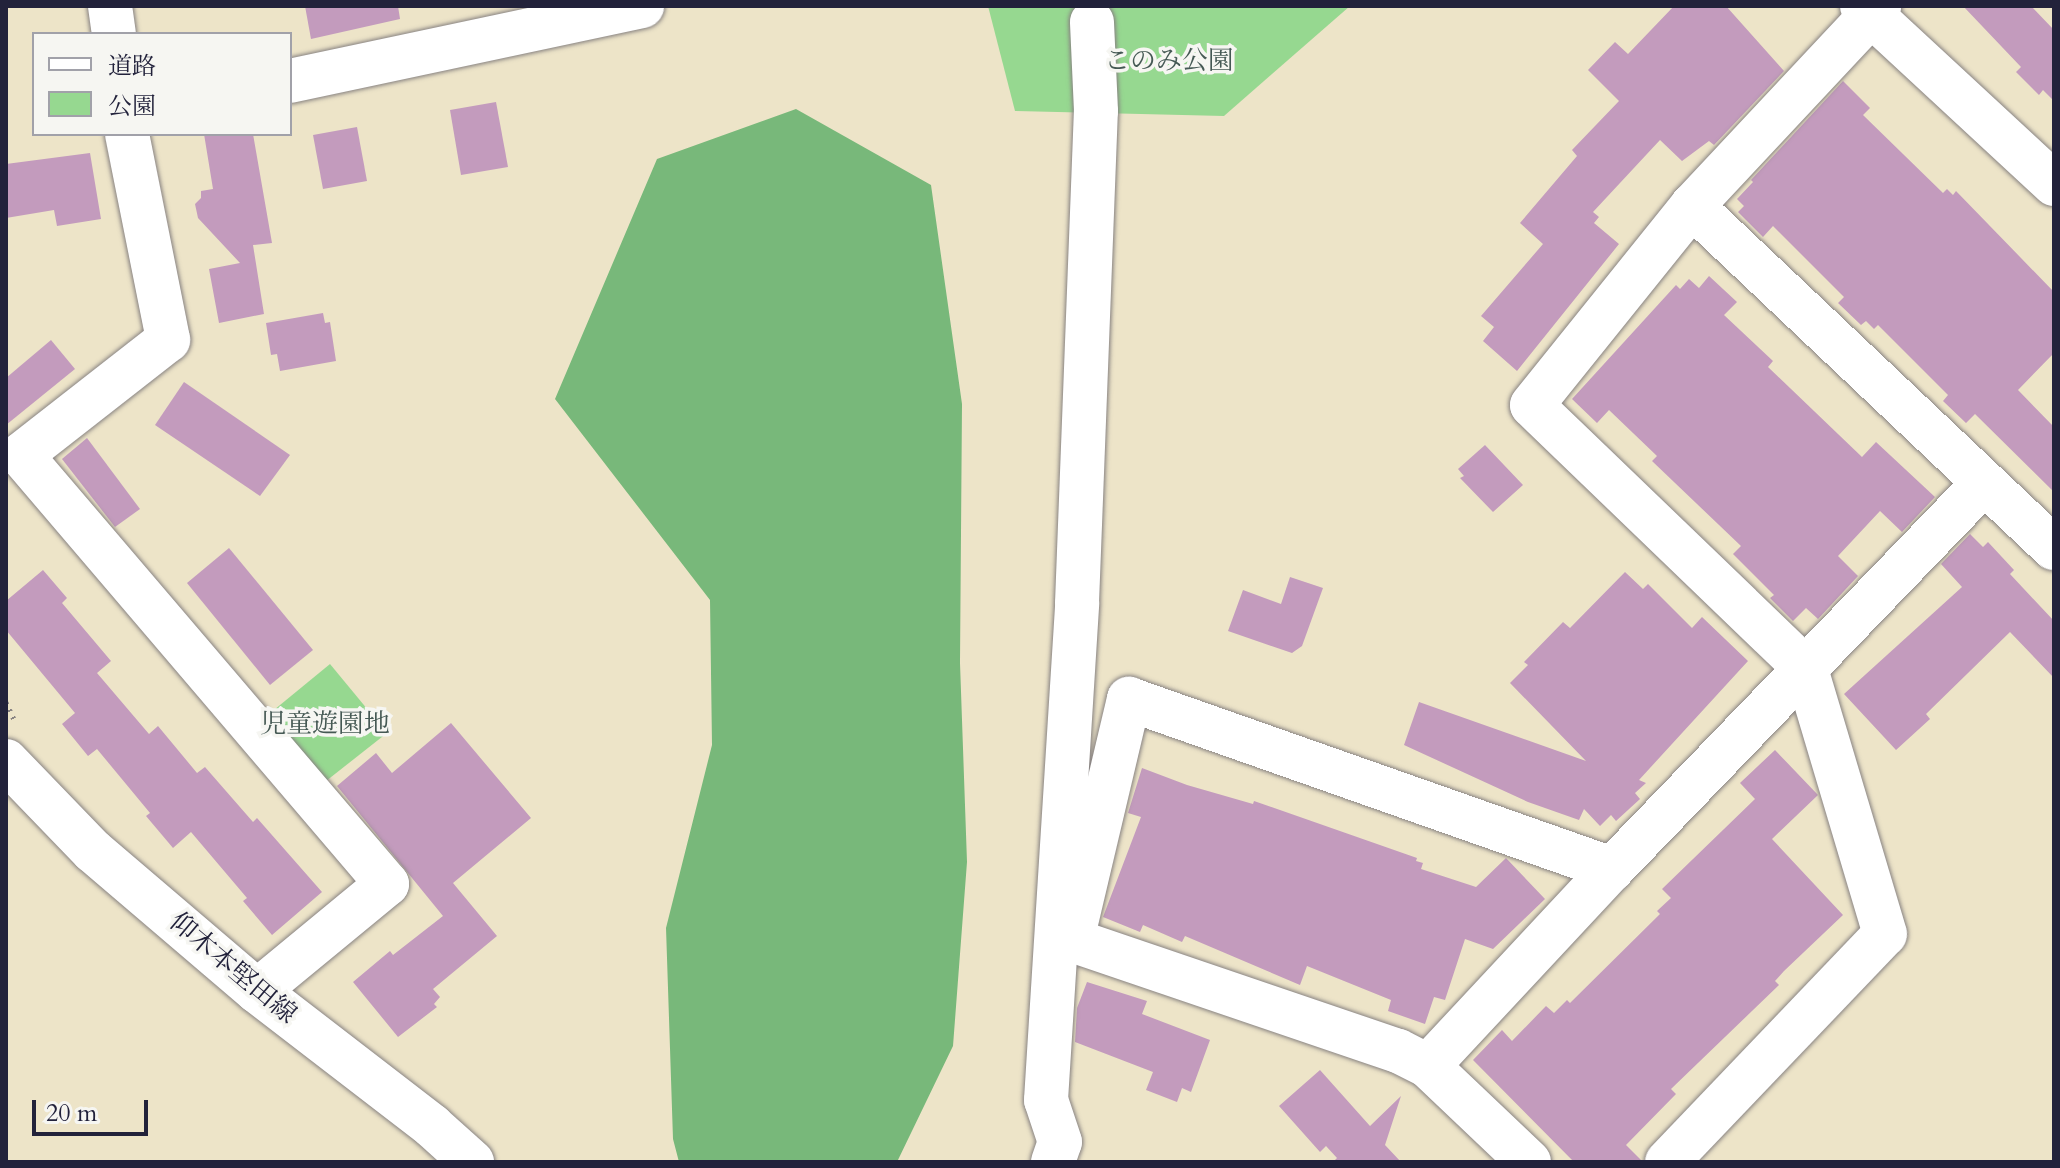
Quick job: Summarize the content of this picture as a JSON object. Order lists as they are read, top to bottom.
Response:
{
  "streets": {
    "street": ["仰木本堅田線"]
  },
  "parks": ["このみ公園", "児童遊園地"],
  "legend": ["道路", "公園"],
  "scale_bar": "20 m"
}
